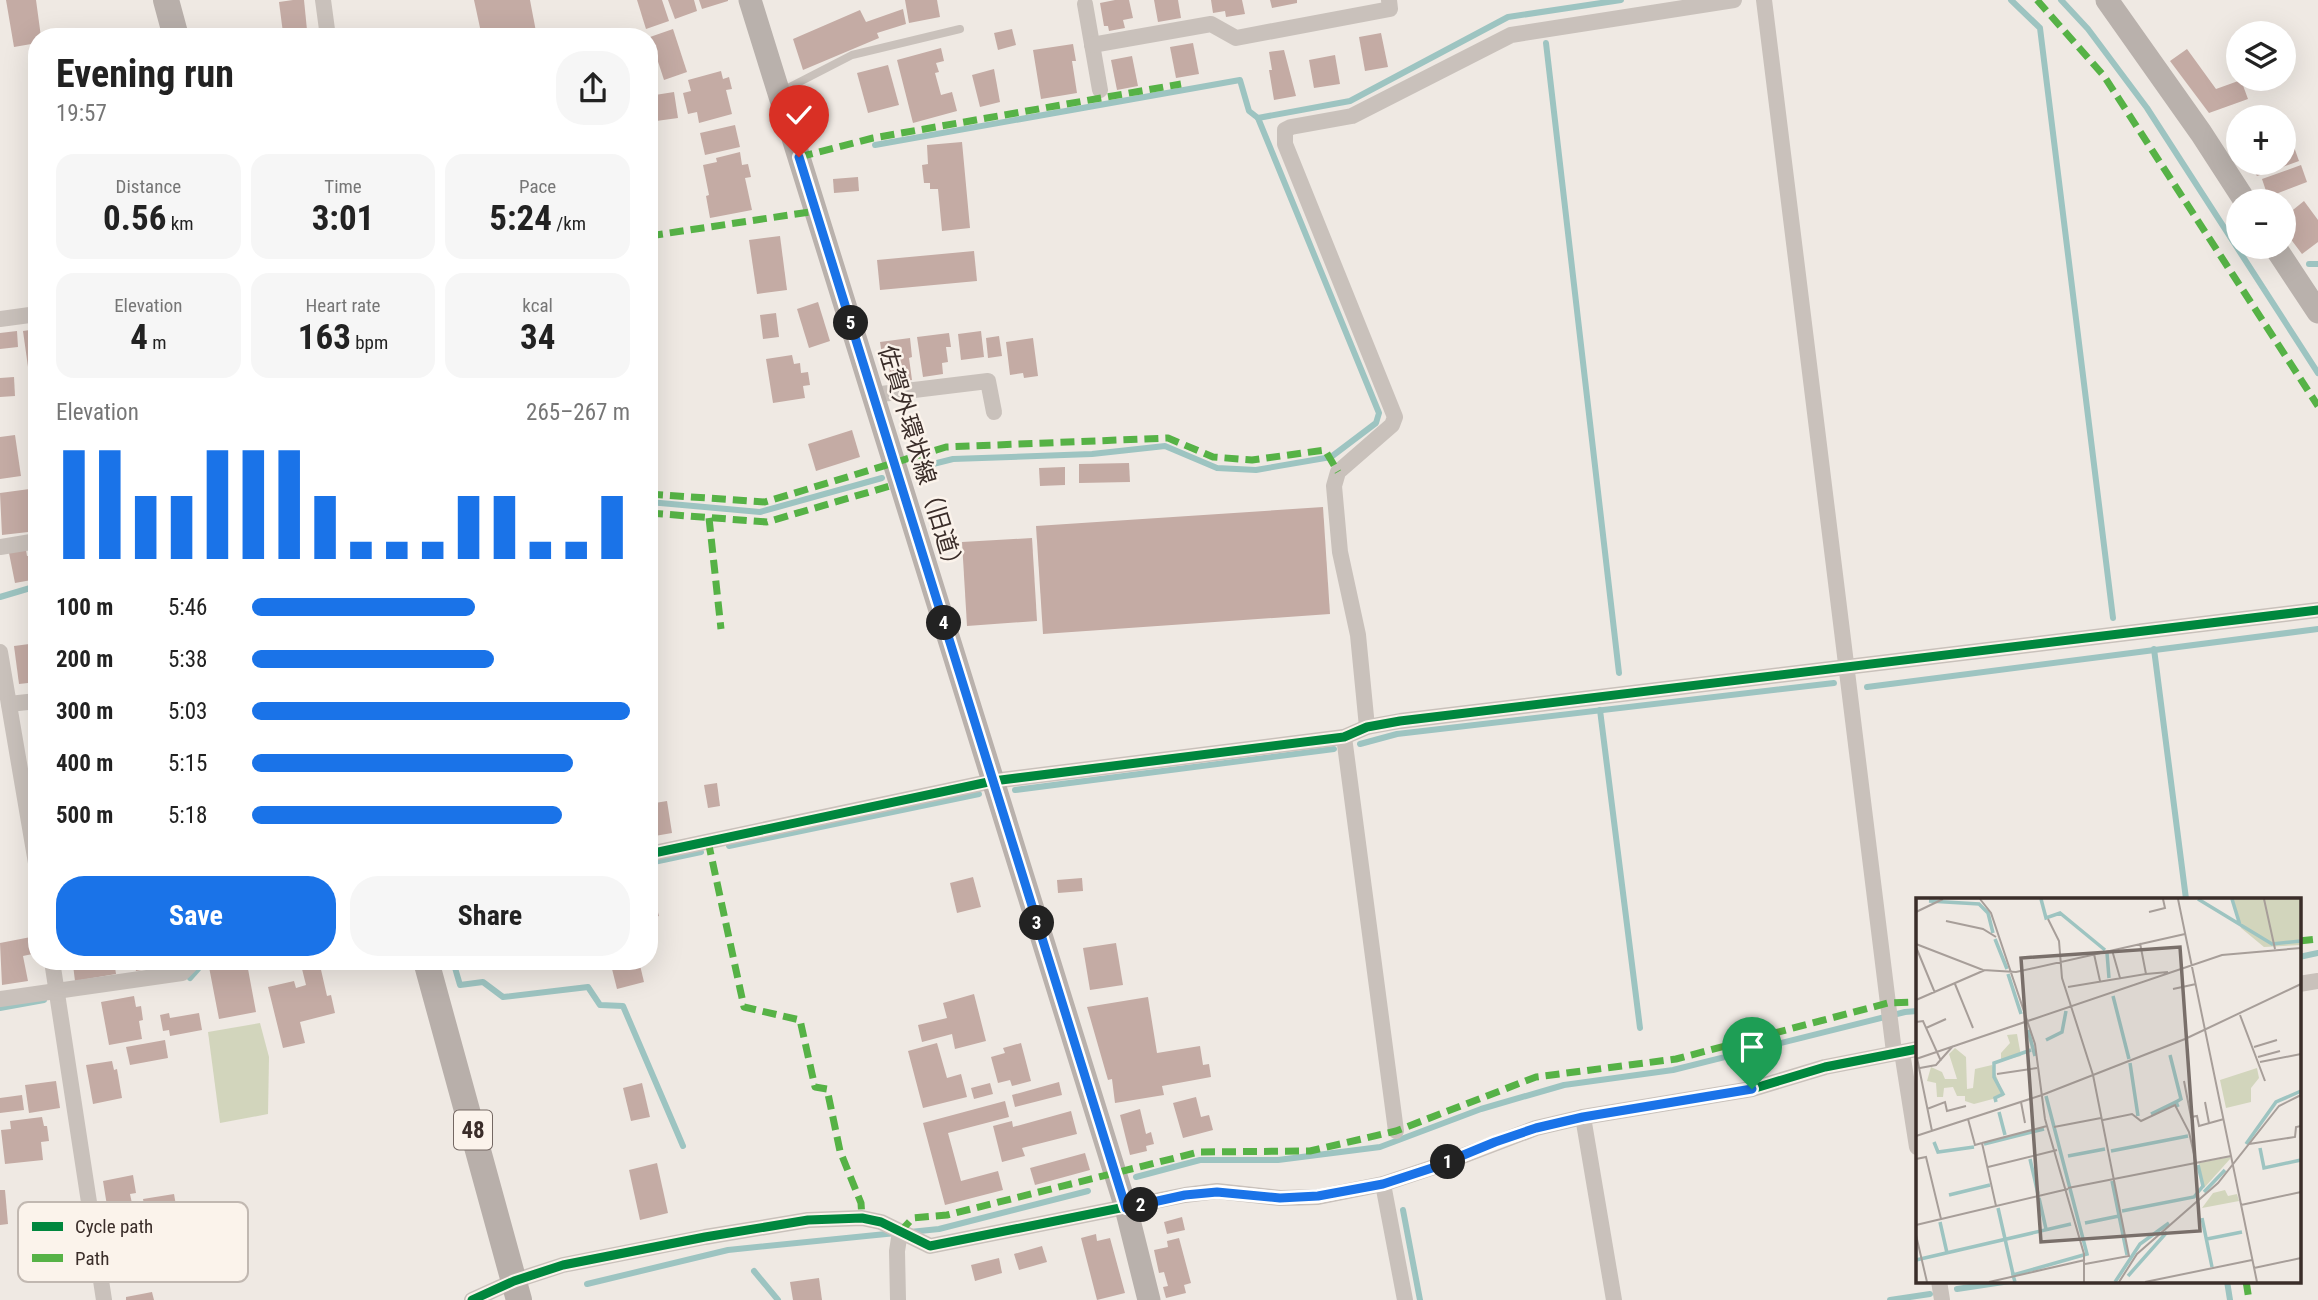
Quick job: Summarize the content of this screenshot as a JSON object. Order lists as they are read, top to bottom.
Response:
{
  "streets": {
    "main road": ["48"],
    "street": ["佐賀外環状線（旧道）"]
  },
  "legend": ["Cycle path", "Path"],
  "page": {
    "map_buttons": ["+", "−"],
    "heading": ["Evening run", "19:57"],
    "stats": [
      ["Distance", "0.56 km"],
      ["Time", "3:01"],
      ["Pace", "5:24 /km"],
      ["Elevation", "4 m"],
      ["Heart rate", "163 bpm"],
      ["kcal", "34"]
    ],
    "pins": [
      "5",
      "4",
      "3",
      "1",
      "2"
    ],
    "chart": ["Elevation", "265–267 m"],
    "list": [
      {
        "name": "100 m",
        "note": "5:46"
      },
      {
        "name": "200 m",
        "note": "5:38"
      },
      {
        "name": "300 m",
        "note": "5:03"
      },
      {
        "name": "400 m",
        "note": "5:15"
      },
      {
        "name": "500 m",
        "note": "5:18"
      }
    ],
    "buttons": ["Save", "Share"]
  }
}
